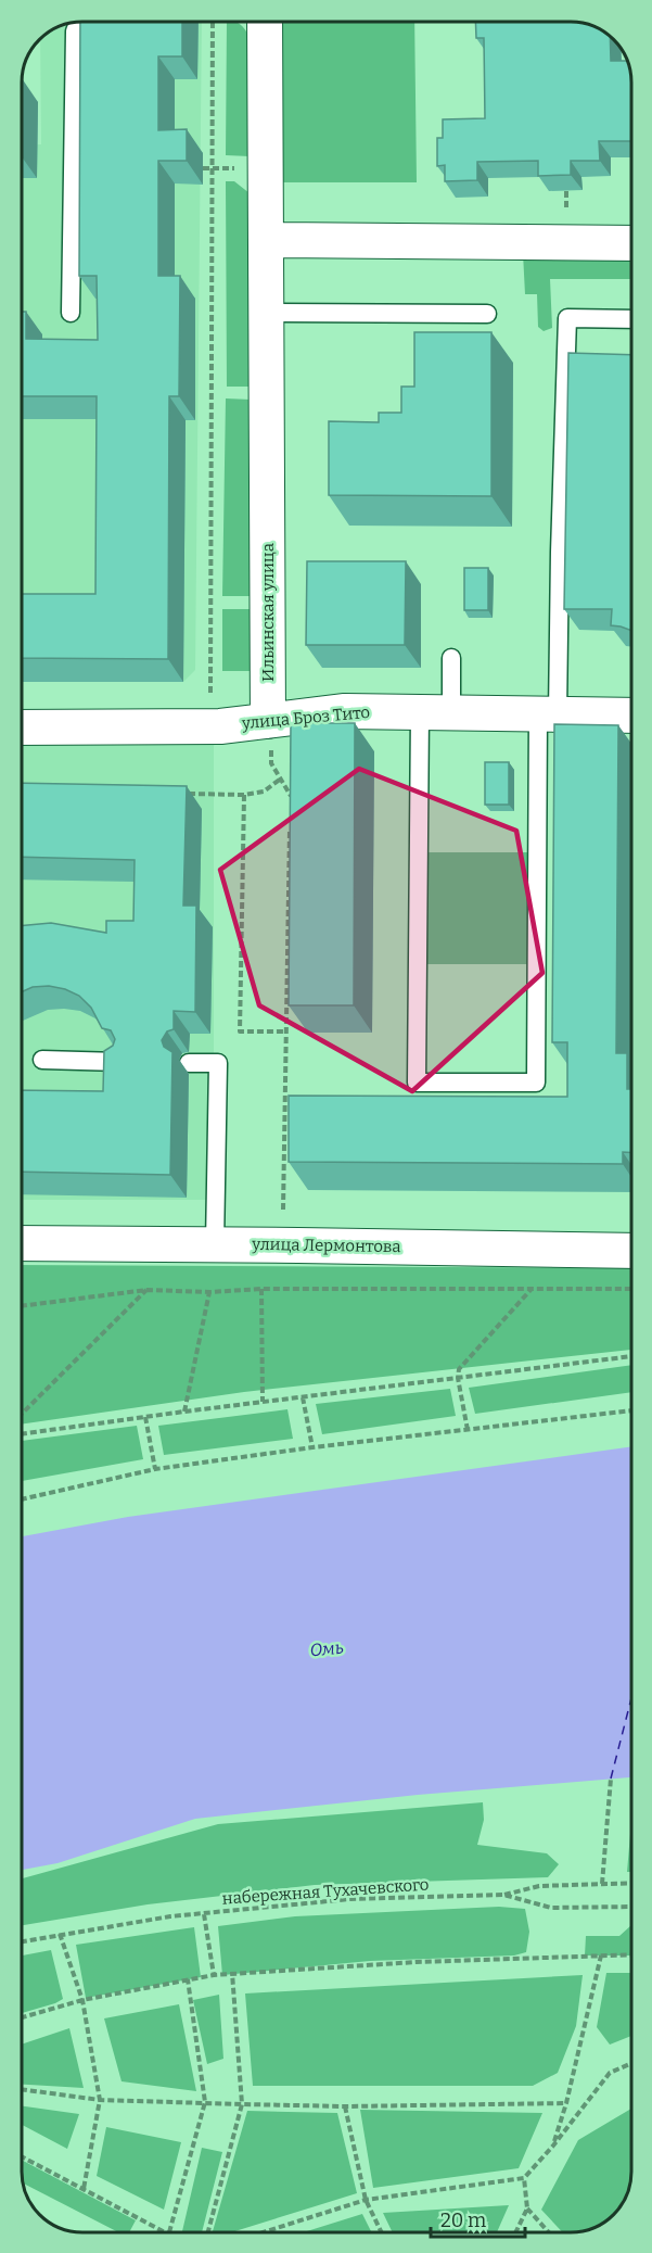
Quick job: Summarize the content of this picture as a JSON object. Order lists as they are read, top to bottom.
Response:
{
  "streets": {
    "street": ["Ильинская улица", "улица Броз Тито", "улица Лермонтова"],
    "path": ["набережная Тухачевского"]
  },
  "crossings": [
    ["Ильинская улица", "улица Броз Тито"]
  ],
  "water": ["Омь"],
  "scale_bar": "20 m"
}
